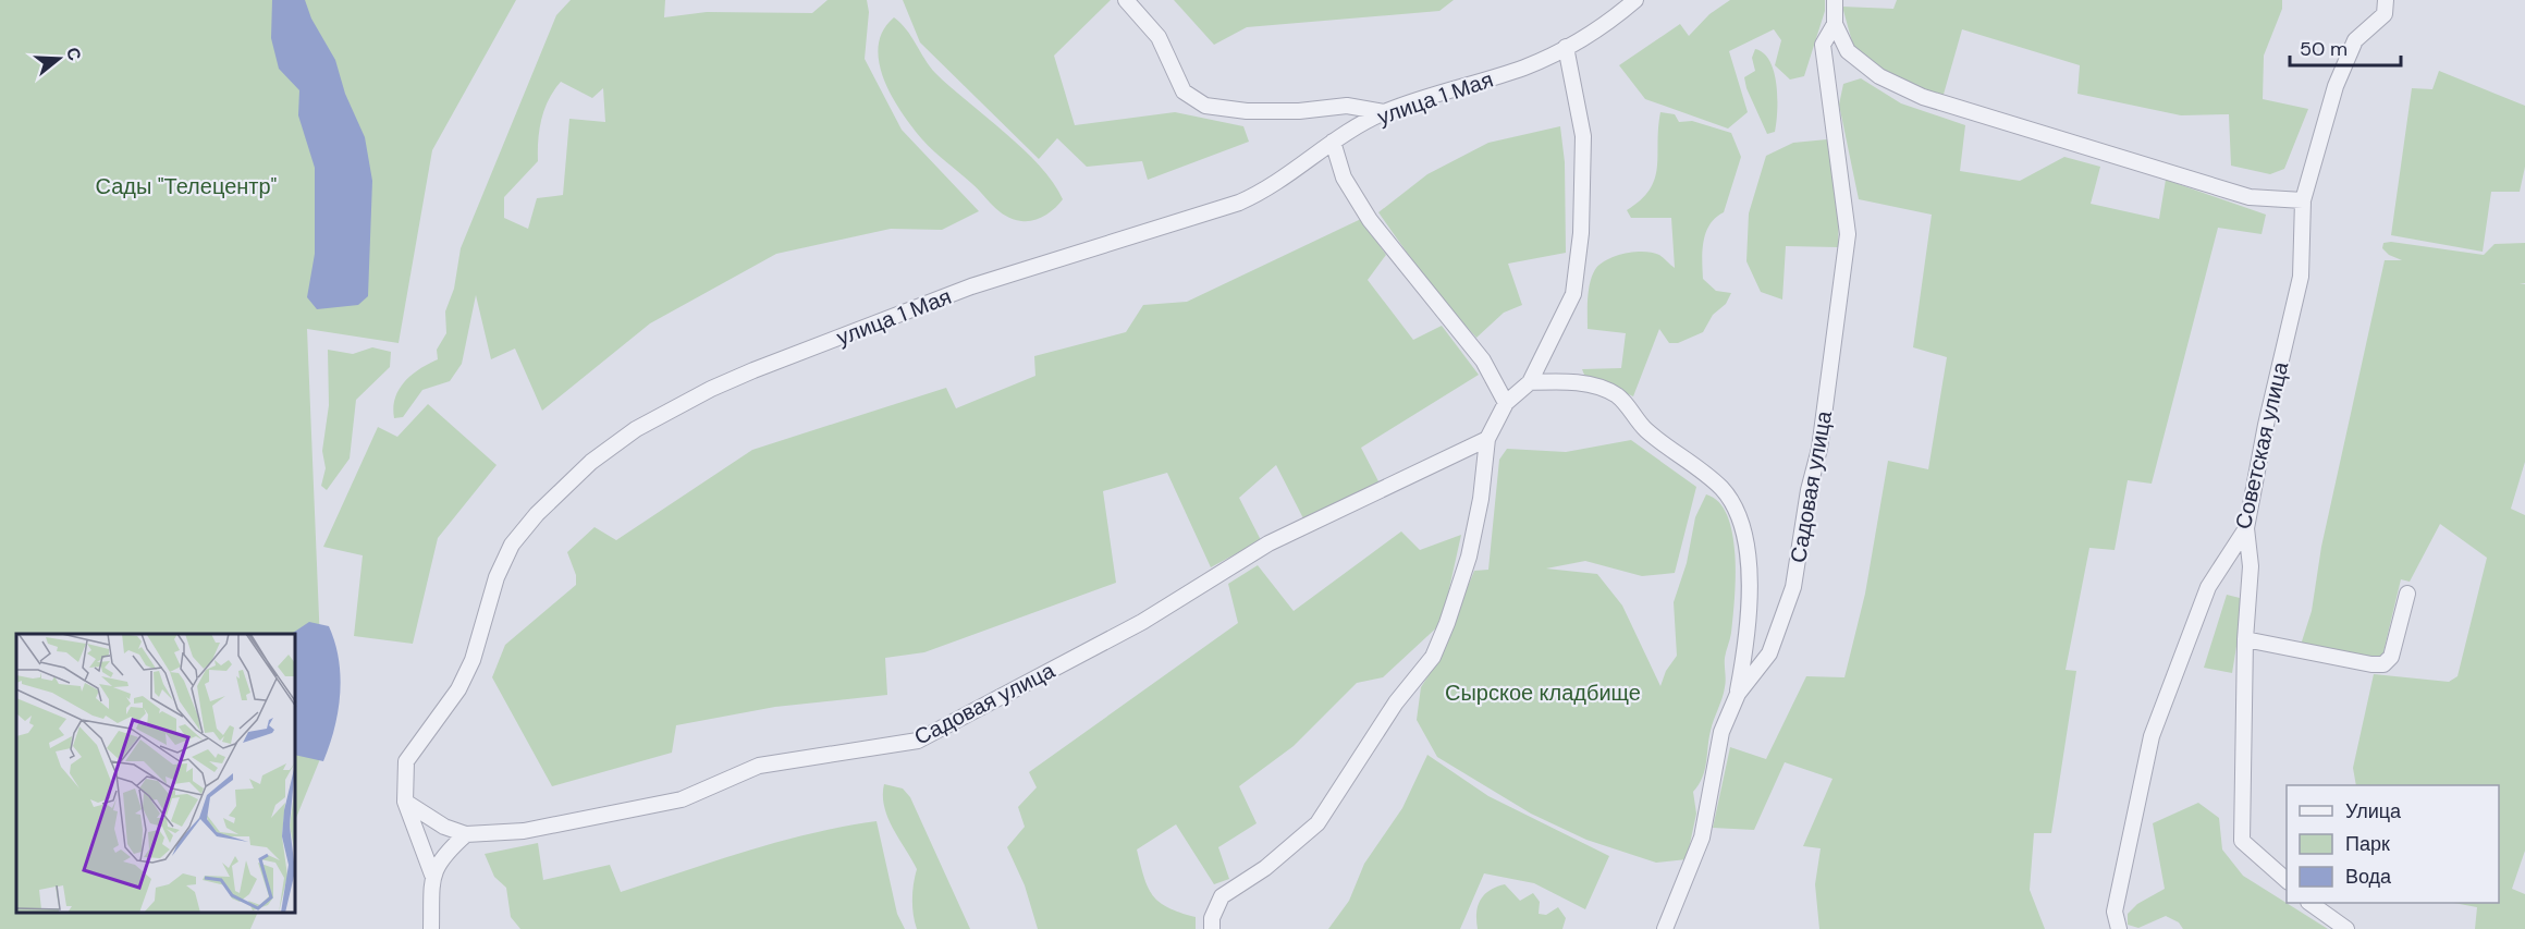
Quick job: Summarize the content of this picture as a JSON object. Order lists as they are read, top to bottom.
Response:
{
  "streets": {
    "street": ["улица 1 Мая", "Советская улица", "Садовая улица"]
  },
  "crossings": [
    ["улица 1 Мая", "Садовая улица"],
    ["Советская улица", "Садовая улица"]
  ],
  "parks": ["Сады \"Телецентр\"", "Сырское кладбище"],
  "legend": ["Улица", "Парк", "Вода"],
  "scale_bar": "50 m",
  "north": "right"
}
